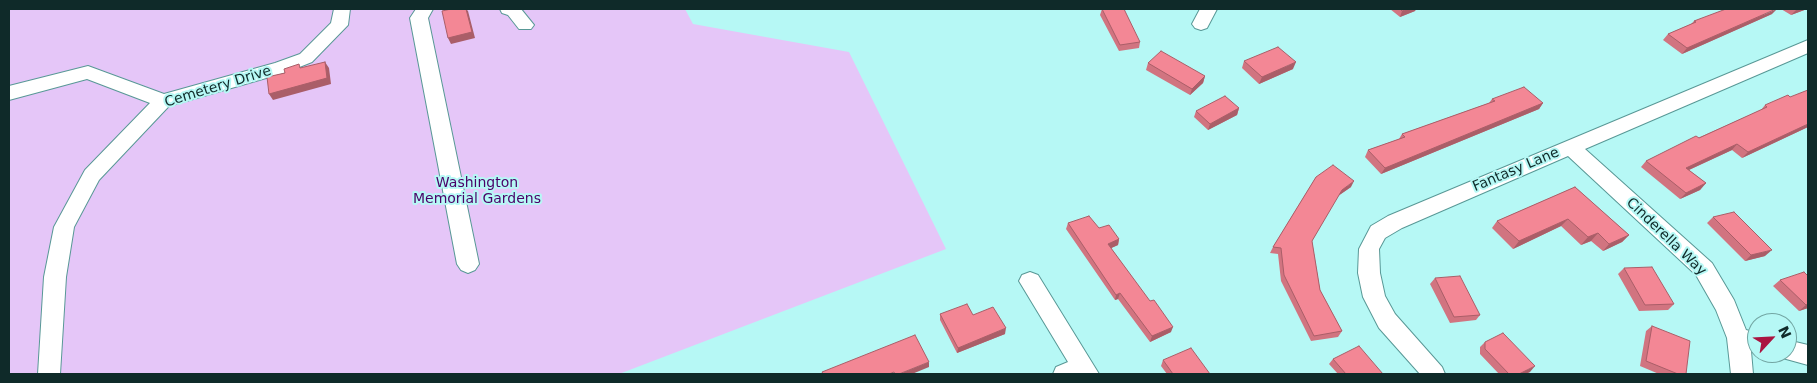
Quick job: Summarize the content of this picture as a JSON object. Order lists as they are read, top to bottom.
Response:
{
  "streets": {
    "street": ["Cemetery Drive", "Fantasy Lane", "Cinderella Way"]
  },
  "crossings": [
    ["Fantasy Lane", "Cinderella Way"]
  ],
  "parks": ["Washington Memorial Gardens"],
  "north": "top right"
}
